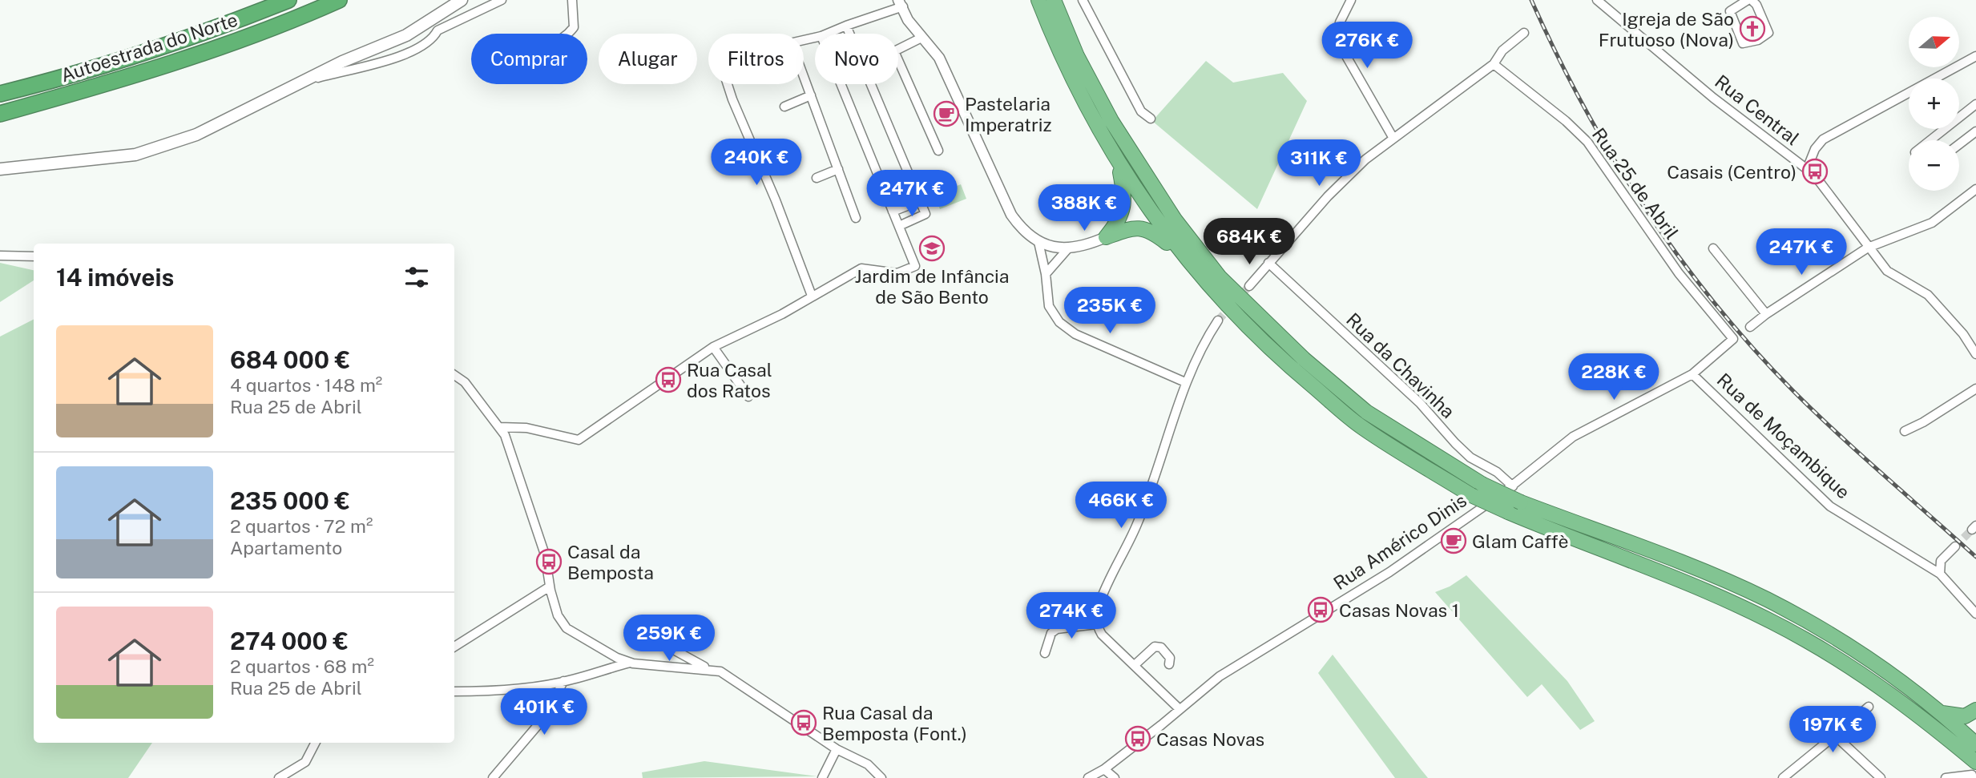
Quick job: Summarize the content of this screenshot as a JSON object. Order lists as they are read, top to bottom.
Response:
{
  "streets": {
    "highway": ["Autoestrada do Norte"],
    "street": [
      "Rua Central",
      "Rua 25 de Abril",
      "Rua da Chavinha",
      "Rua de Moçambique",
      "Rua Américo Dinis"
    ]
  },
  "crossings": [
    ["Rua 25 de Abril", "Rua Américo Dinis"],
    ["Rua da Chavinha", "Rua Américo Dinis"],
    ["Rua de Moçambique", "Rua Américo Dinis"]
  ],
  "places": {
    "church": ["Igreja de São Frutuoso (Nova)"],
    "cafe": ["Pastelaria Imperatriz", "Glam Caffè"],
    "bus stop": [
      "Casais (Centro)",
      "Rua Casal dos Ratos",
      "Casal da Bemposta",
      "Casas Novas 1",
      "Rua Casal da Bemposta (Font.)",
      "Casas Novas"
    ],
    "school or university": ["Jardim de Infância de São Bento"]
  },
  "north": "right",
  "page": {
    "map_buttons": ["+", "−"],
    "price": [
      "276K €",
      "240K €",
      "311K €",
      "247K €",
      "388K €",
      "684K €",
      "247K €",
      "235K €",
      "228K €",
      "466K €",
      "274K €",
      "259K €",
      "401K €",
      "197K €"
    ],
    "chip": [
      "Comprar",
      "Alugar",
      "Filtros",
      "Novo"
    ],
    "heading": "14 imóveis",
    "list": [
      {
        "name": "684 000 €",
        "note": "4 quartos · 148 m² · Rua 25 de Abril"
      },
      {
        "name": "235 000 €",
        "note": "2 quartos · 72 m² · Apartamento"
      },
      {
        "name": "274 000 €",
        "note": "2 quartos · 68 m² · Rua 25 de Abril"
      }
    ]
  }
}
